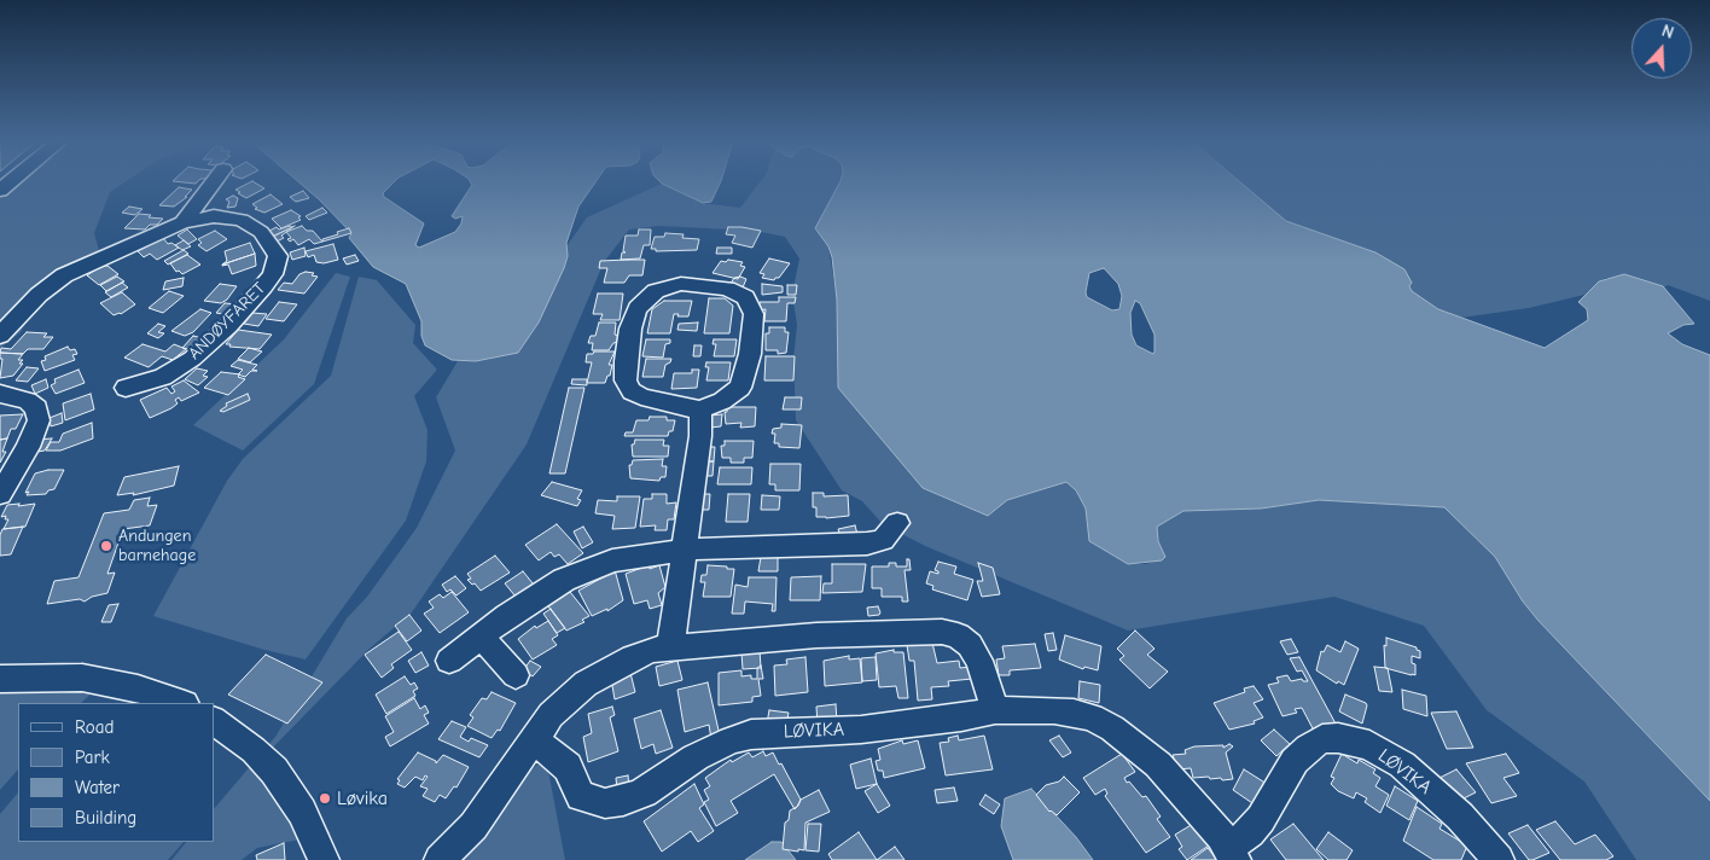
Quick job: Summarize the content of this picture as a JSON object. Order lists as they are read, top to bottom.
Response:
{
  "streets": {
    "street": ["ANDØYFARET", "LØVIKA"]
  },
  "places": ["Andungen barnehage", "Løvika"],
  "legend": [
    "Road",
    "Park",
    "Water",
    "Building"
  ],
  "north": "top"
}
